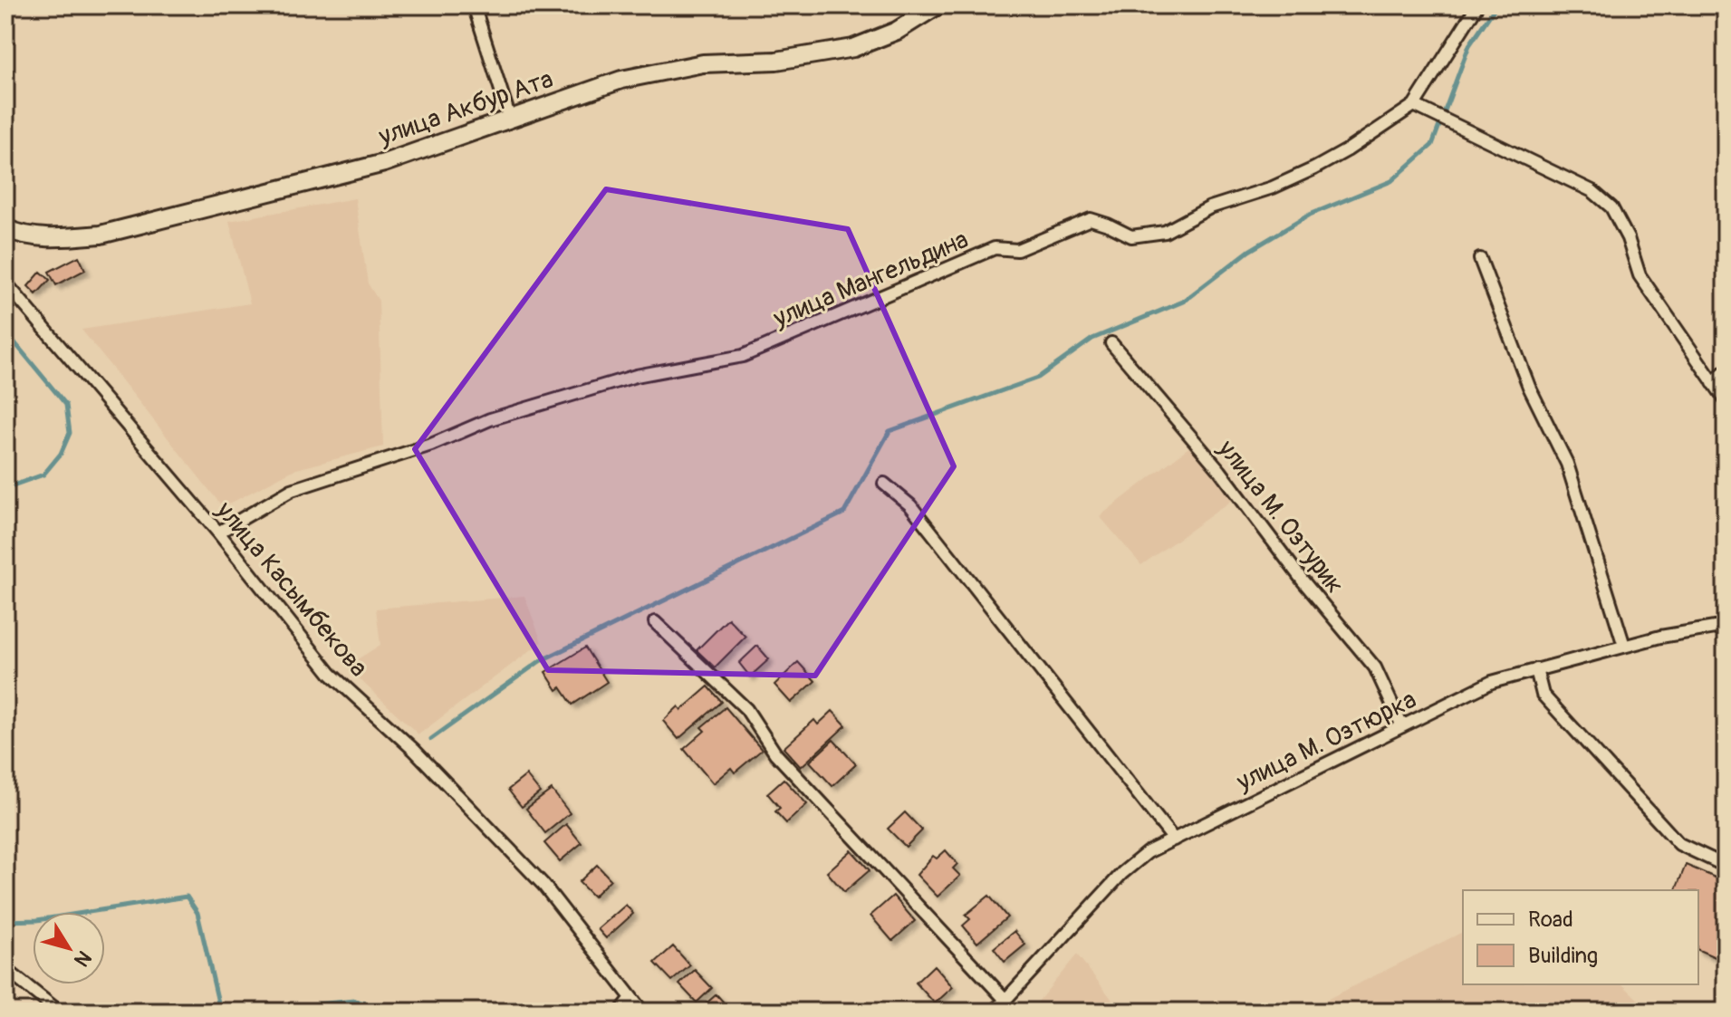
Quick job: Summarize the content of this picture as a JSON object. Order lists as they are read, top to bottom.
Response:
{
  "streets": {
    "main road": ["улица Акбур Ата"],
    "street": [
      "улица Мангельдина",
      "улица М. Озтурик",
      "улица Касымбекова",
      "улица М. Озтюрка"
    ]
  },
  "crossings": [
    ["улица Мангельдина", "улица Касымбекова"],
    ["улица М. Озтурик", "улица М. Озтюрка"]
  ],
  "legend": ["Road", "Building"],
  "north": "bottom right"
}
